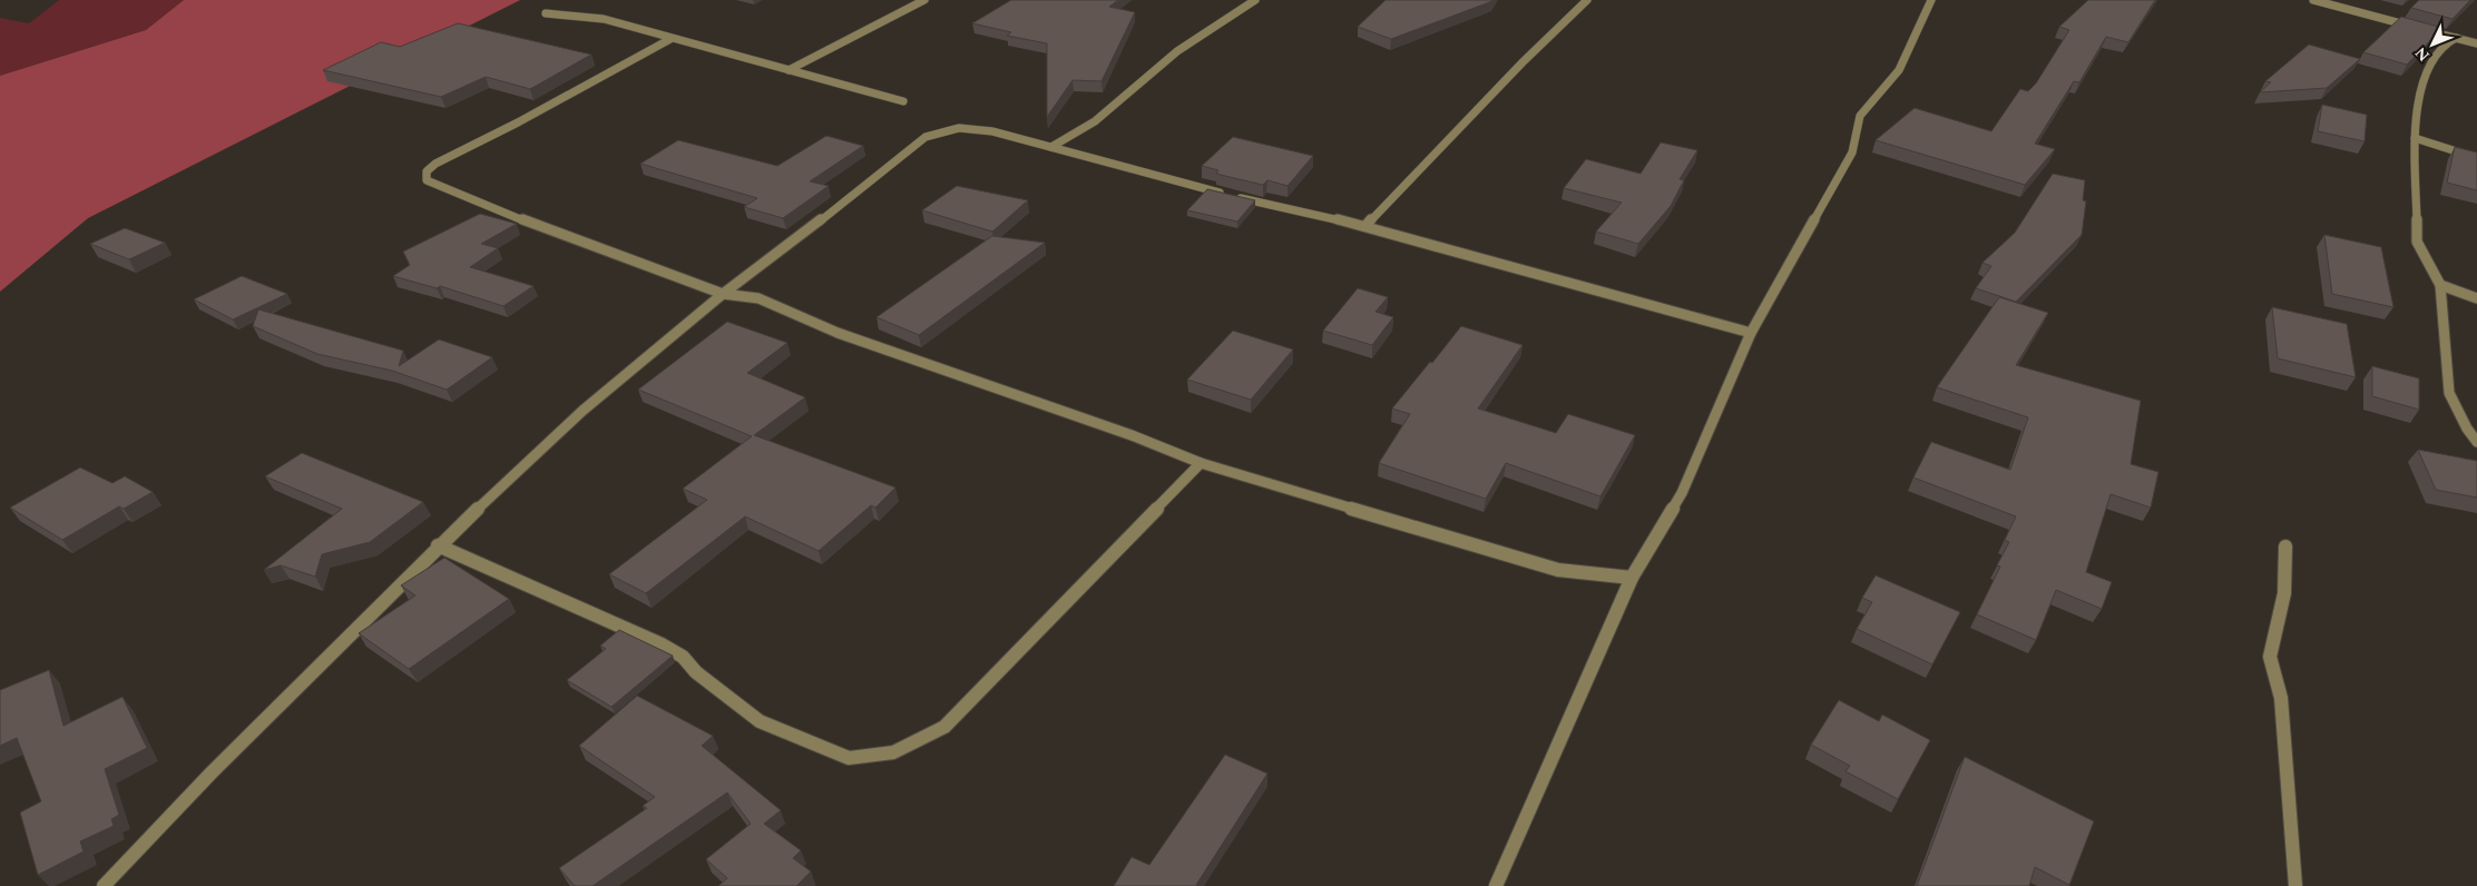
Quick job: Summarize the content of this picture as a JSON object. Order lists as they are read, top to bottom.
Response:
{
  "north": "bottom left"
}
